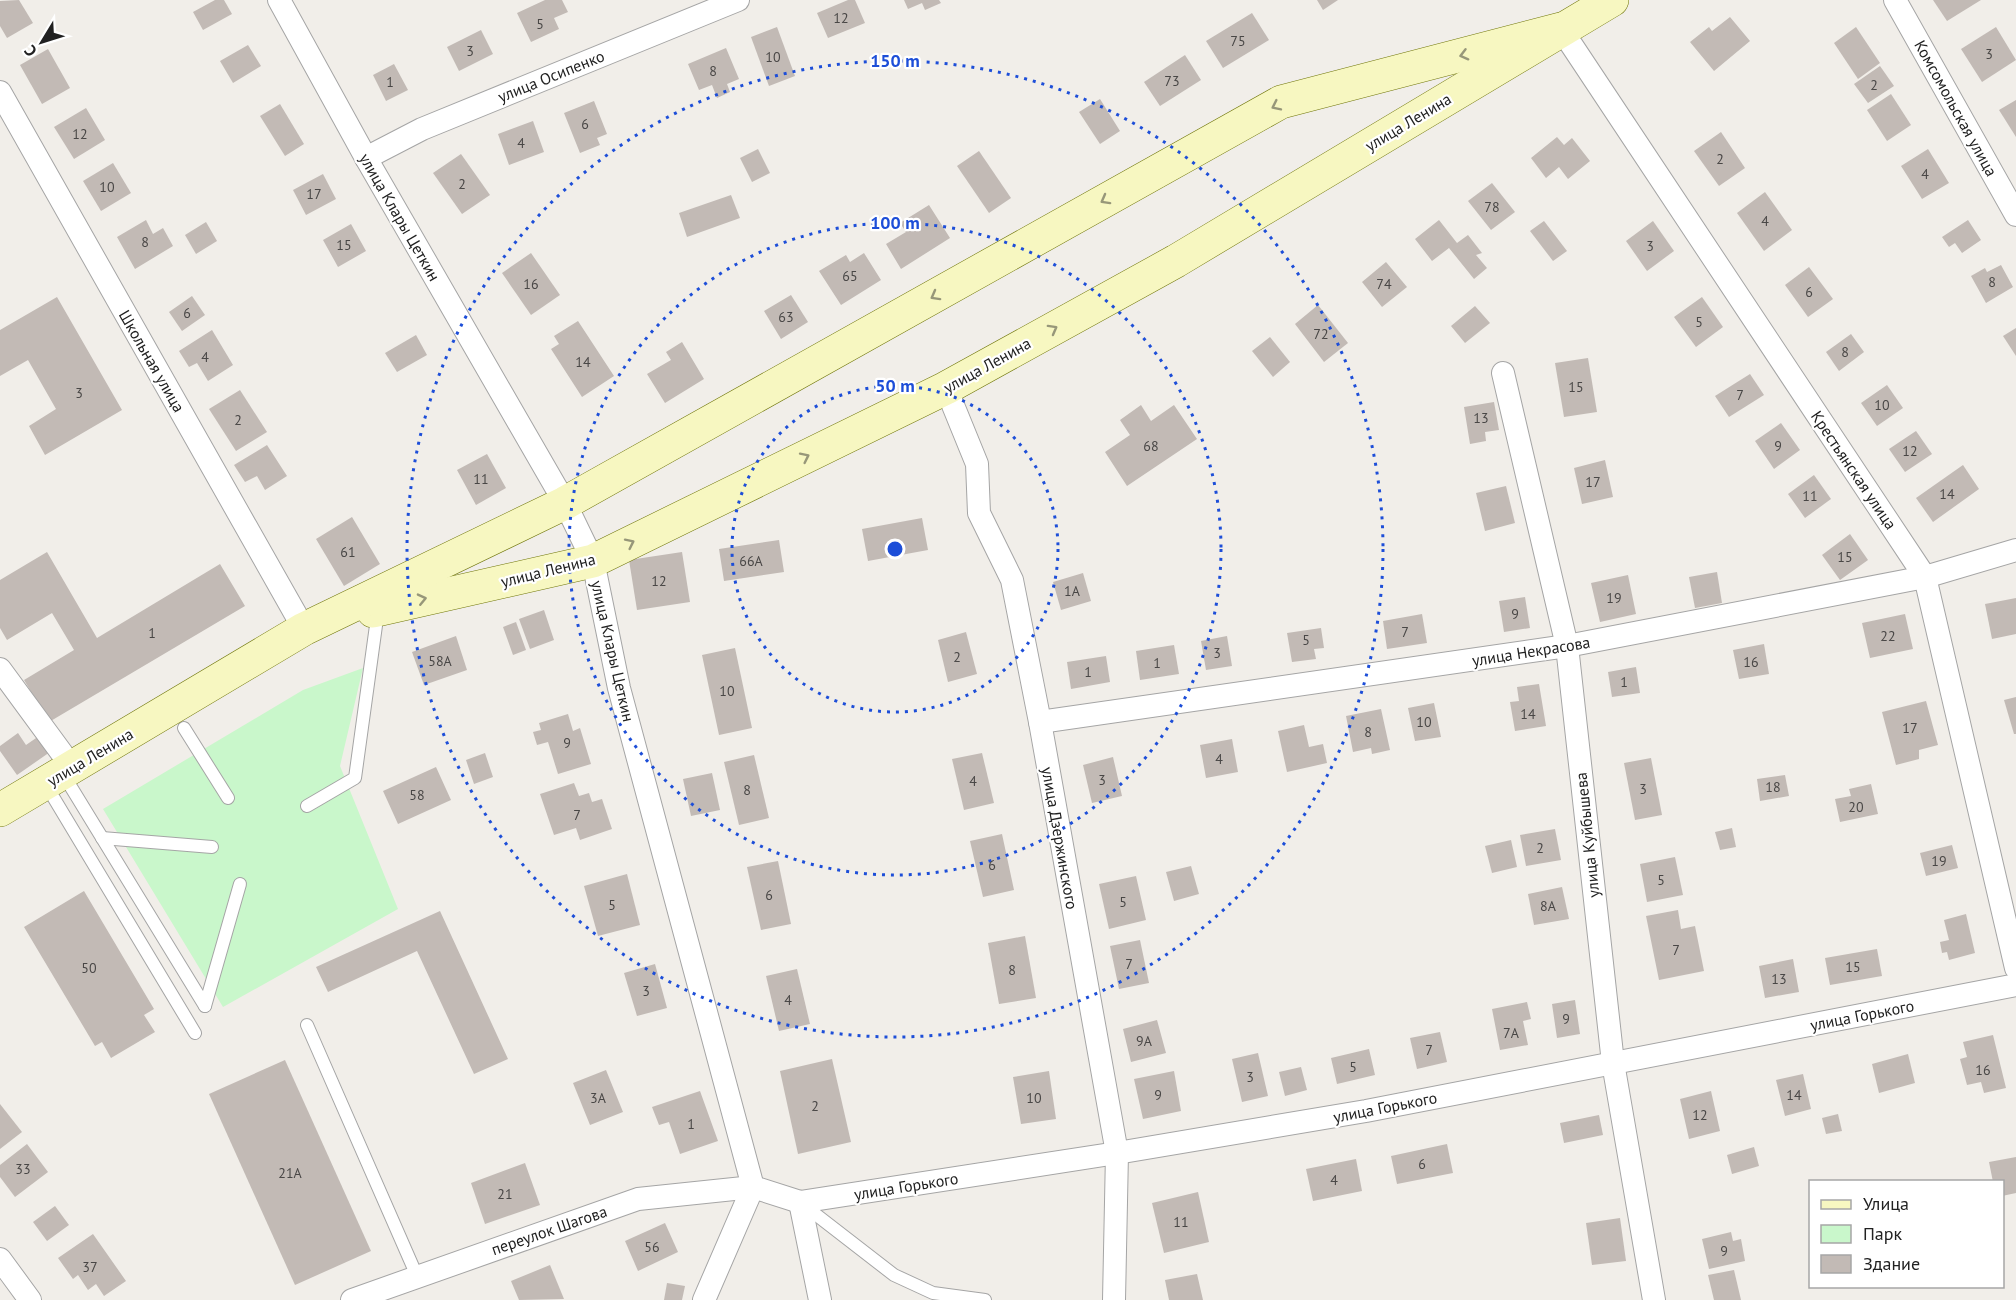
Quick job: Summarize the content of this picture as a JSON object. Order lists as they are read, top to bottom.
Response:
{
  "streets": {
    "main road": ["улица Ленина"],
    "street": [
      "улица Осипенко",
      "Комсомольская улица",
      "улица Клары Цеткин",
      "Школьная улица",
      "Крестьянская улица",
      "улица Некрасова",
      "улица Куйбышева",
      "улица Дзержинского",
      "улица Горького",
      "переулок Шагова"
    ]
  },
  "crossings": [
    ["улица Осипенко", "улица Клары Цеткин"],
    ["улица Ленина", "улица Клары Цеткин"],
    ["улица Ленина", "Школьная улица"],
    ["улица Ленина", "Крестьянская улица"],
    ["улица Ленина", "улица Дзержинского"],
    ["улица Клары Цеткин", "улица Горького"],
    ["улица Клары Цеткин", "переулок Шагова"],
    ["Крестьянская улица", "улица Некрасова"],
    ["улица Некрасова", "улица Куйбышева"],
    ["улица Некрасова", "улица Дзержинского"],
    ["улица Куйбышева", "улица Горького"],
    ["улица Дзержинского", "улица Горького"],
    ["улица Горького", "переулок Шагова"]
  ],
  "house_numbers": [
    "12",
    "5",
    "75",
    "3",
    "3",
    "10",
    "8",
    "73",
    "1",
    "2",
    "6",
    "12",
    "4",
    "2",
    "4",
    "2",
    "10",
    "17",
    "78",
    "4",
    "8",
    "15",
    "3",
    "65",
    "8",
    "16",
    "74",
    "6",
    "6",
    "63",
    "5",
    "72",
    "8",
    "4",
    "14",
    "15",
    "3",
    "7",
    "10",
    "13",
    "2",
    "68",
    "9",
    "12",
    "11",
    "17",
    "14",
    "11",
    "61",
    "15",
    "66А",
    "12",
    "1А",
    "19",
    "9",
    "7",
    "1",
    "22",
    "5",
    "3",
    "2",
    "58А",
    "16",
    "1",
    "1",
    "1",
    "10",
    "14",
    "10",
    "17",
    "8",
    "9",
    "4",
    "3",
    "4",
    "18",
    "3",
    "8",
    "58",
    "20",
    "7",
    "2",
    "19",
    "6",
    "5",
    "6",
    "5",
    "5",
    "8А",
    "7",
    "7",
    "15",
    "50",
    "8",
    "13",
    "3",
    "4",
    "9",
    "7А",
    "9А",
    "7",
    "5",
    "16",
    "3",
    "9",
    "14",
    "3А",
    "10",
    "2",
    "12",
    "1",
    "6",
    "33",
    "21А",
    "4",
    "21",
    "11",
    "56",
    "9",
    "37"
  ],
  "legend": ["Улица", "Парк", "Здание"],
  "north": "bottom left",
  "rings": ["150 m", "100 m", "50 m"]
}
